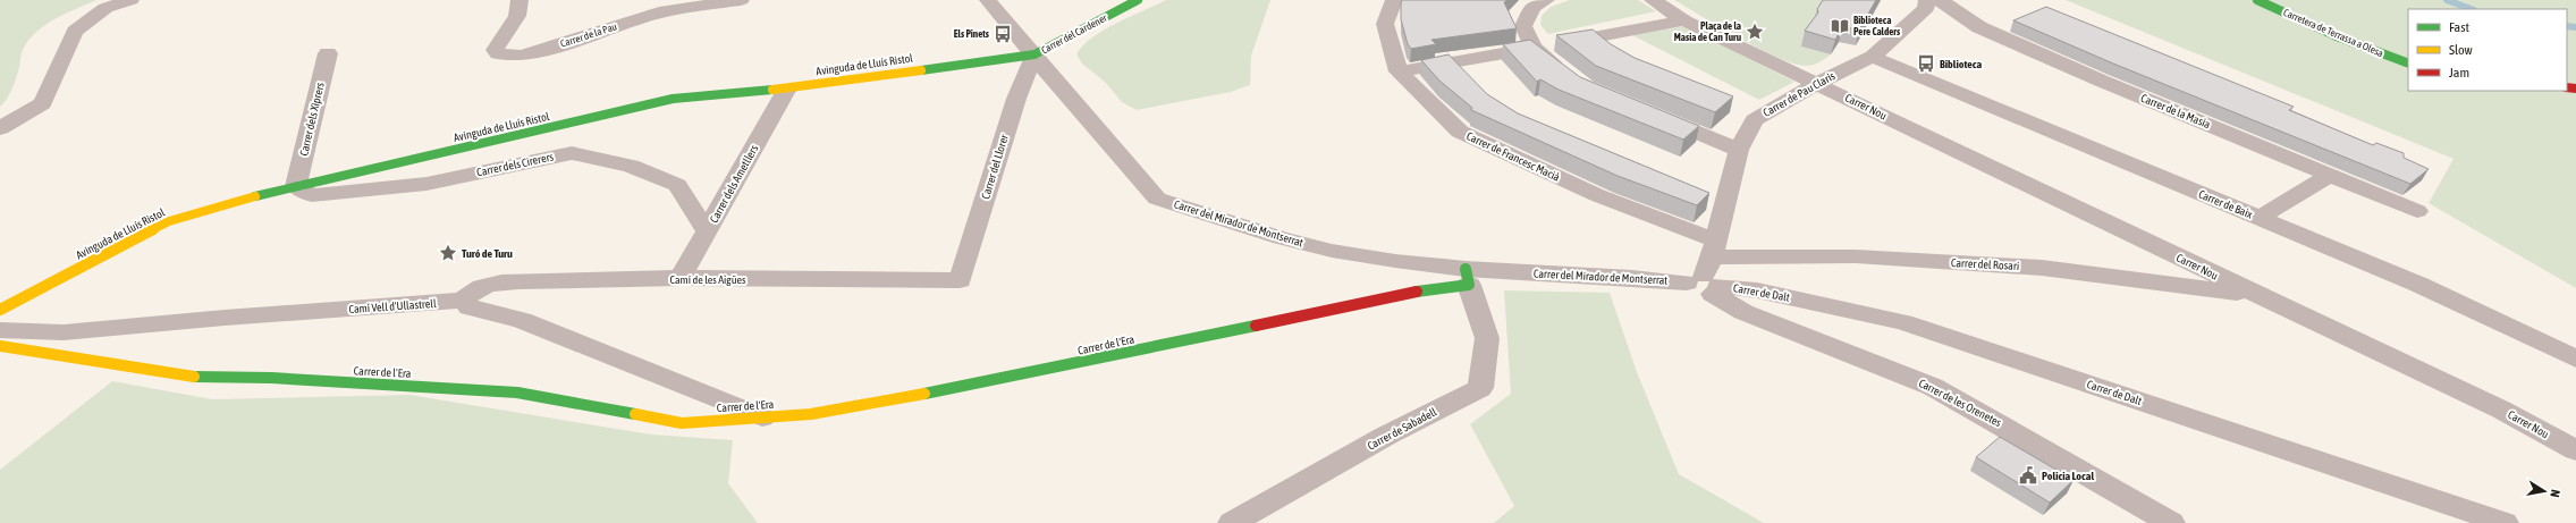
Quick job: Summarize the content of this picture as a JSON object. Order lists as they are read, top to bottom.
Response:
{
  "streets": {
    "street": [
      "Carretera de Terrassa a Olesa",
      "Carrer del Cardener",
      "Carrer de la Pau",
      "Avinguda de Lluís Ristol",
      "Carrer de Pau Claris",
      "Carrer Nou",
      "Carrer de la Masia",
      "Carrer dels Xiprers",
      "Carrer de Francesc Macià",
      "Carrer dels Cirerers",
      "Carrer del Llorer",
      "Carrer dels Ametllers",
      "Carrer de Baix",
      "Carrer del Mirador de Montserrat",
      "Carrer del Rosari",
      "Camí de les Aigües",
      "Carrer de Dalt",
      "Camí Vell d'Ullastrell",
      "Carrer de l'Era",
      "Carrer de les Orenetes",
      "Carrer de Sabadell"
    ]
  },
  "crossings": [
    ["Carrer del Cardener", "Avinguda de Lluís Ristol"],
    ["Carrer del Cardener", "Carrer del Llorer"],
    ["Carrer del Cardener", "Carrer del Mirador de Montserrat"],
    ["Avinguda de Lluís Ristol", "Carrer dels Xiprers"],
    ["Avinguda de Lluís Ristol", "Carrer dels Cirerers"],
    ["Avinguda de Lluís Ristol", "Carrer del Llorer"],
    ["Avinguda de Lluís Ristol", "Carrer dels Ametllers"],
    ["Avinguda de Lluís Ristol", "Carrer del Mirador de Montserrat"],
    ["Carrer de Pau Claris", "Carrer Nou"],
    ["Carrer de Pau Claris", "Carrer de Francesc Macià"],
    ["Carrer de Pau Claris", "Carrer de Baix"],
    ["Carrer de Pau Claris", "Carrer del Mirador de Montserrat"],
    ["Carrer de Pau Claris", "Carrer del Rosari"],
    ["Carrer de Pau Claris", "Carrer de Dalt"],
    ["Carrer de Pau Claris", "Carrer de les Orenetes"],
    ["Carrer Nou", "Carrer del Rosari"],
    ["Carrer dels Xiprers", "Carrer dels Cirerers"],
    ["Carrer de Francesc Macià", "Carrer del Mirador de Montserrat"],
    ["Carrer de Francesc Macià", "Carrer del Rosari"],
    ["Carrer de Francesc Macià", "Carrer de Dalt"],
    ["Carrer de Francesc Macià", "Carrer de les Orenetes"],
    ["Carrer dels Cirerers", "Carrer dels Ametllers"],
    ["Carrer del Llorer", "Carrer del Mirador de Montserrat"],
    ["Carrer del Llorer", "Camí de les Aigües"],
    ["Carrer dels Ametllers", "Camí de les Aigües"],
    ["Carrer del Mirador de Montserrat", "Carrer del Rosari"],
    ["Carrer del Mirador de Montserrat", "Carrer de Dalt"],
    ["Carrer del Mirador de Montserrat", "Carrer de l'Era"],
    ["Carrer del Mirador de Montserrat", "Carrer de les Orenetes"],
    ["Carrer del Mirador de Montserrat", "Carrer de Sabadell"],
    ["Carrer del Rosari", "Carrer de Dalt"],
    ["Carrer del Rosari", "Carrer de les Orenetes"],
    ["Camí de les Aigües", "Camí Vell d'Ullastrell"],
    ["Carrer de Dalt", "Carrer de les Orenetes"],
    ["Carrer de l'Era", "Carrer de Sabadell"]
  ],
  "places": {
    "library": ["Biblioteca Pere Calders"],
    "place": ["Plaça de la Masia de Can Turu", "Turó de Turu"],
    "bus stop": ["Els Pinets", "Biblioteca"],
    "public building": ["Policia Local"]
  },
  "legend": ["Fast", "Slow", "Jam"],
  "north": "right"
}
